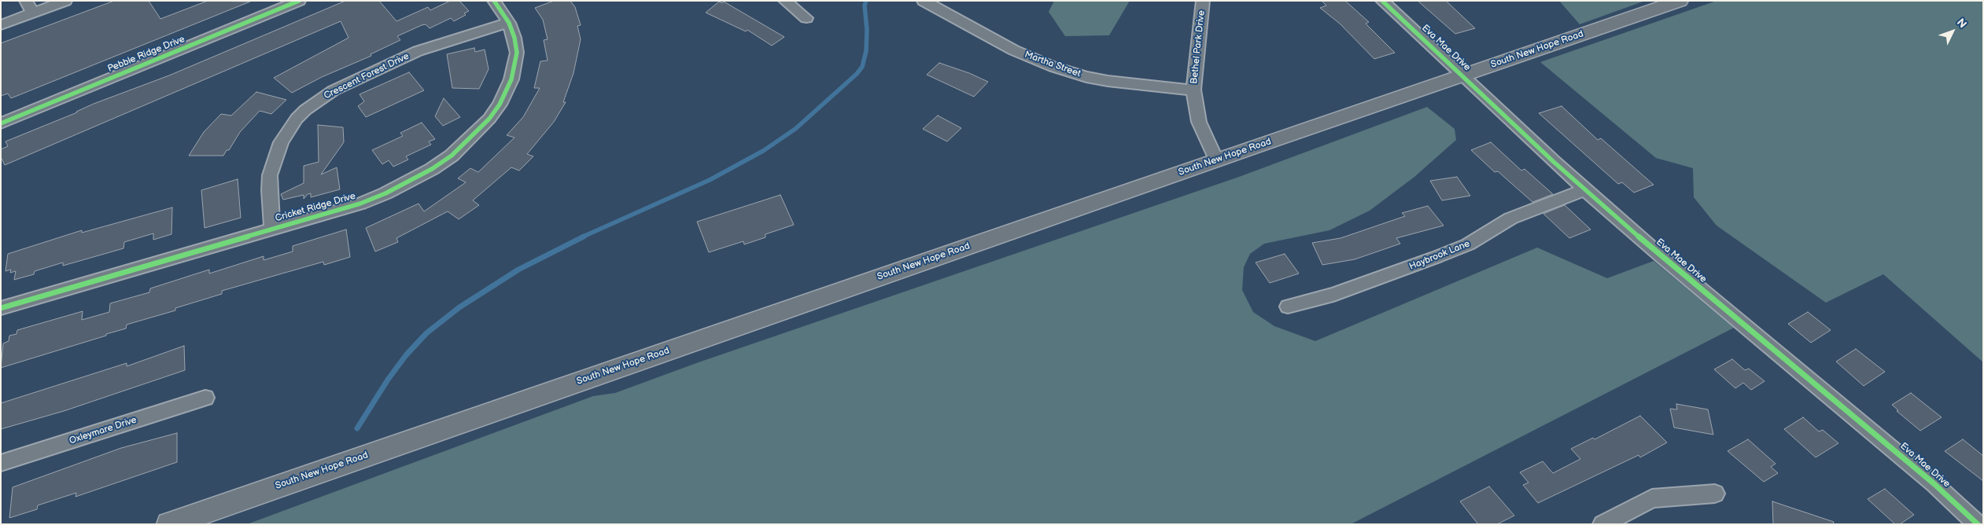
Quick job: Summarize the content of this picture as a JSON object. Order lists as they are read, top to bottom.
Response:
{
  "streets": {
    "main road": ["South New Hope Road"],
    "street": [
      "Bethel Park Drive",
      "Eva Mae Drive",
      "Pebble Ridge Drive",
      "Martha Street",
      "Crescent Forest Drive",
      "Cricket Ridge Drive",
      "Haybrook Lane",
      "Oxleymare Drive"
    ]
  },
  "crossings": [
    ["Bethel Park Drive", "South New Hope Road"],
    ["Bethel Park Drive", "Martha Street"],
    ["Eva Mae Drive", "South New Hope Road"],
    ["Eva Mae Drive", "Haybrook Lane"],
    ["Crescent Forest Drive", "Cricket Ridge Drive"]
  ],
  "north": "top right"
}
